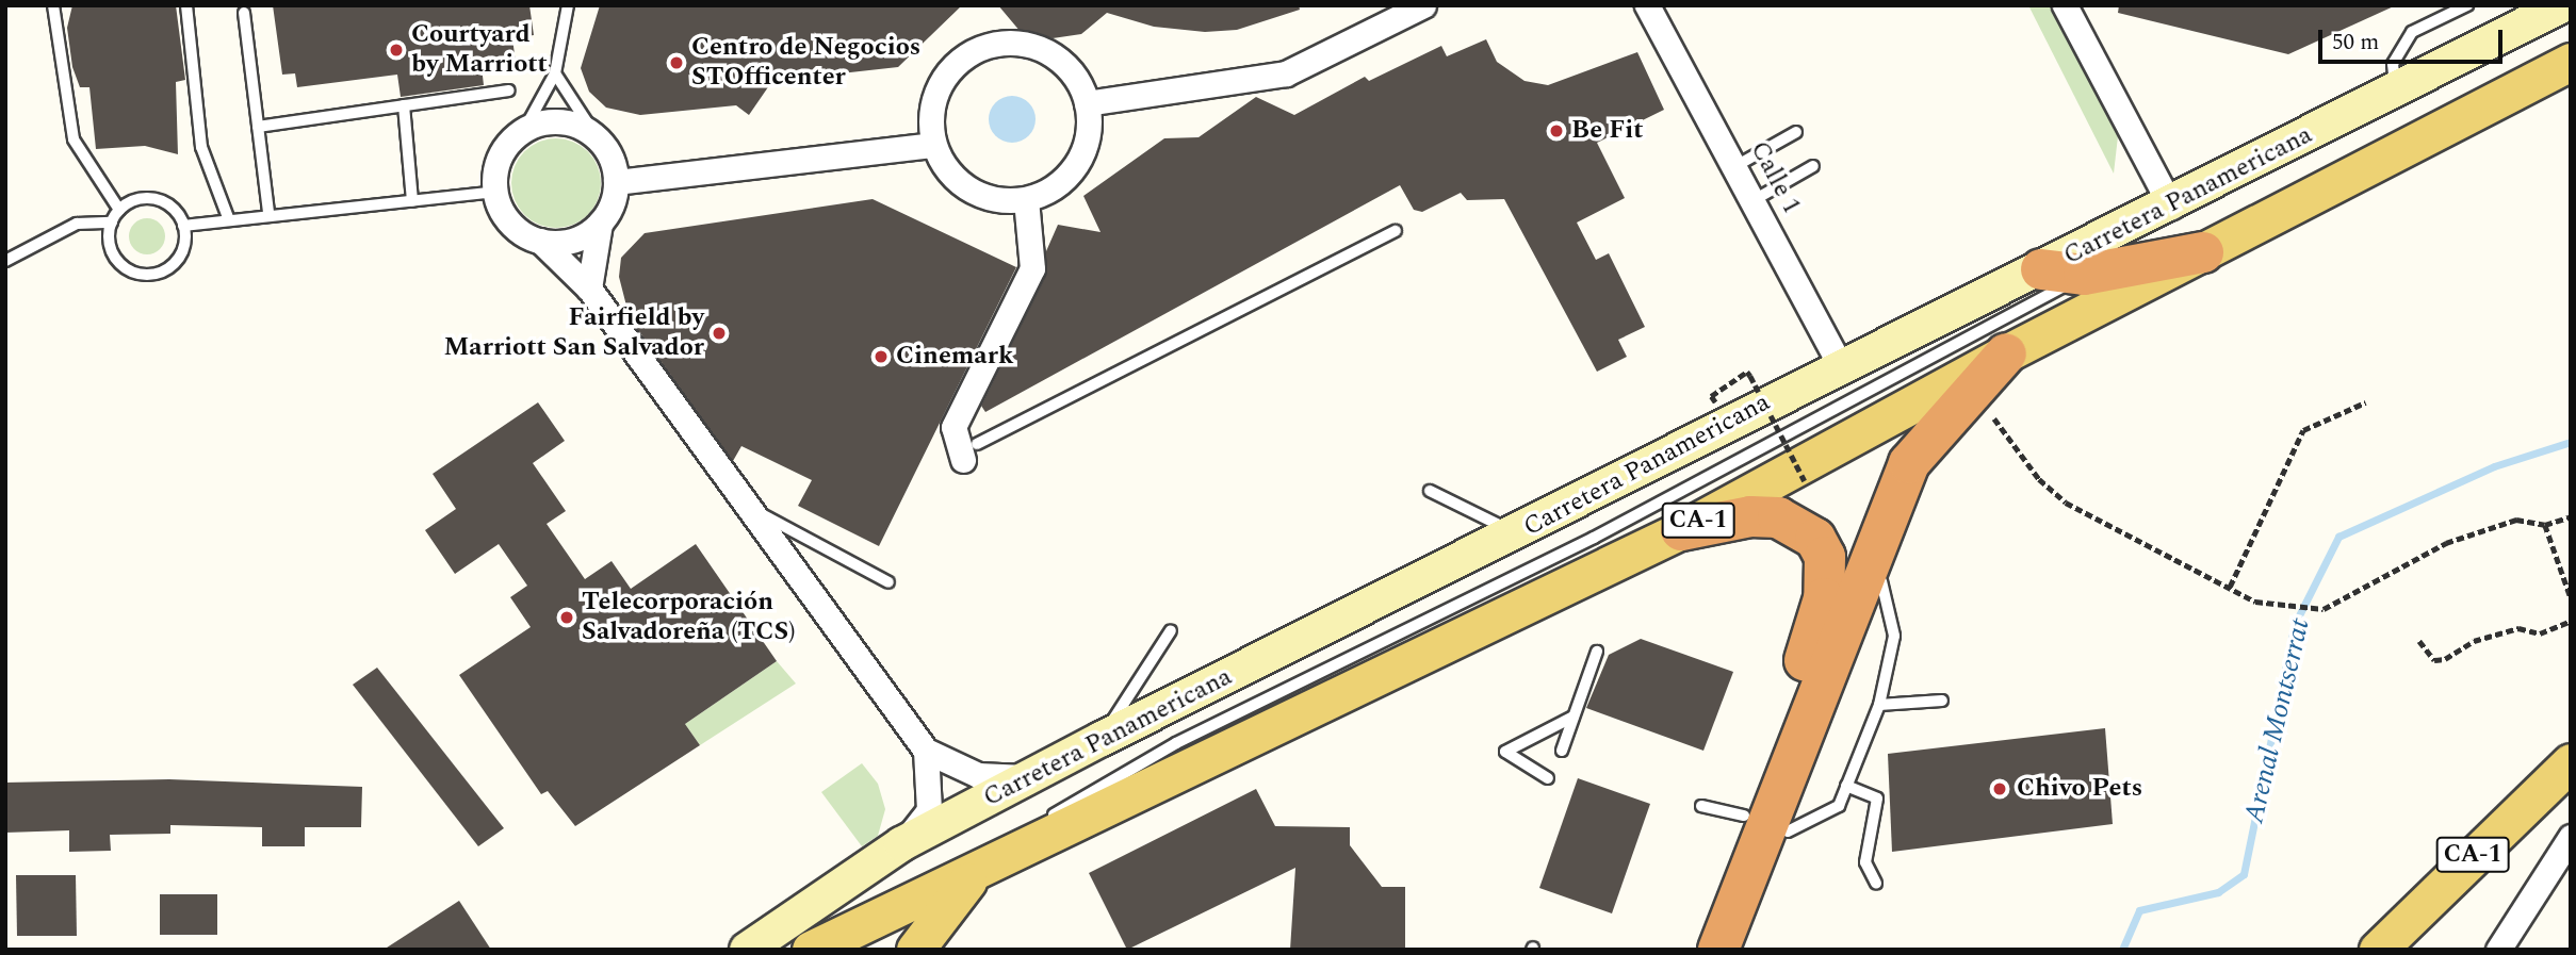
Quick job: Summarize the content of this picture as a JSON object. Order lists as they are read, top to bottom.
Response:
{
  "streets": {
    "main road": ["CA-1"],
    "street": ["Calle 1", "Carretera Panamericana"]
  },
  "crossings": [
    ["Calle 1", "Carretera Panamericana"]
  ],
  "water": ["Arenal Montserrat"],
  "places": [
    "Courtyard by Marriott",
    "Centro de Negocios STOfficenter",
    "Be Fit",
    "Fairfield by Marriott San Salvador",
    "Cinemark",
    "Telecorporación Salvadoreña (TCS)",
    "Chivo Pets"
  ],
  "scale_bar": "50 m"
}
